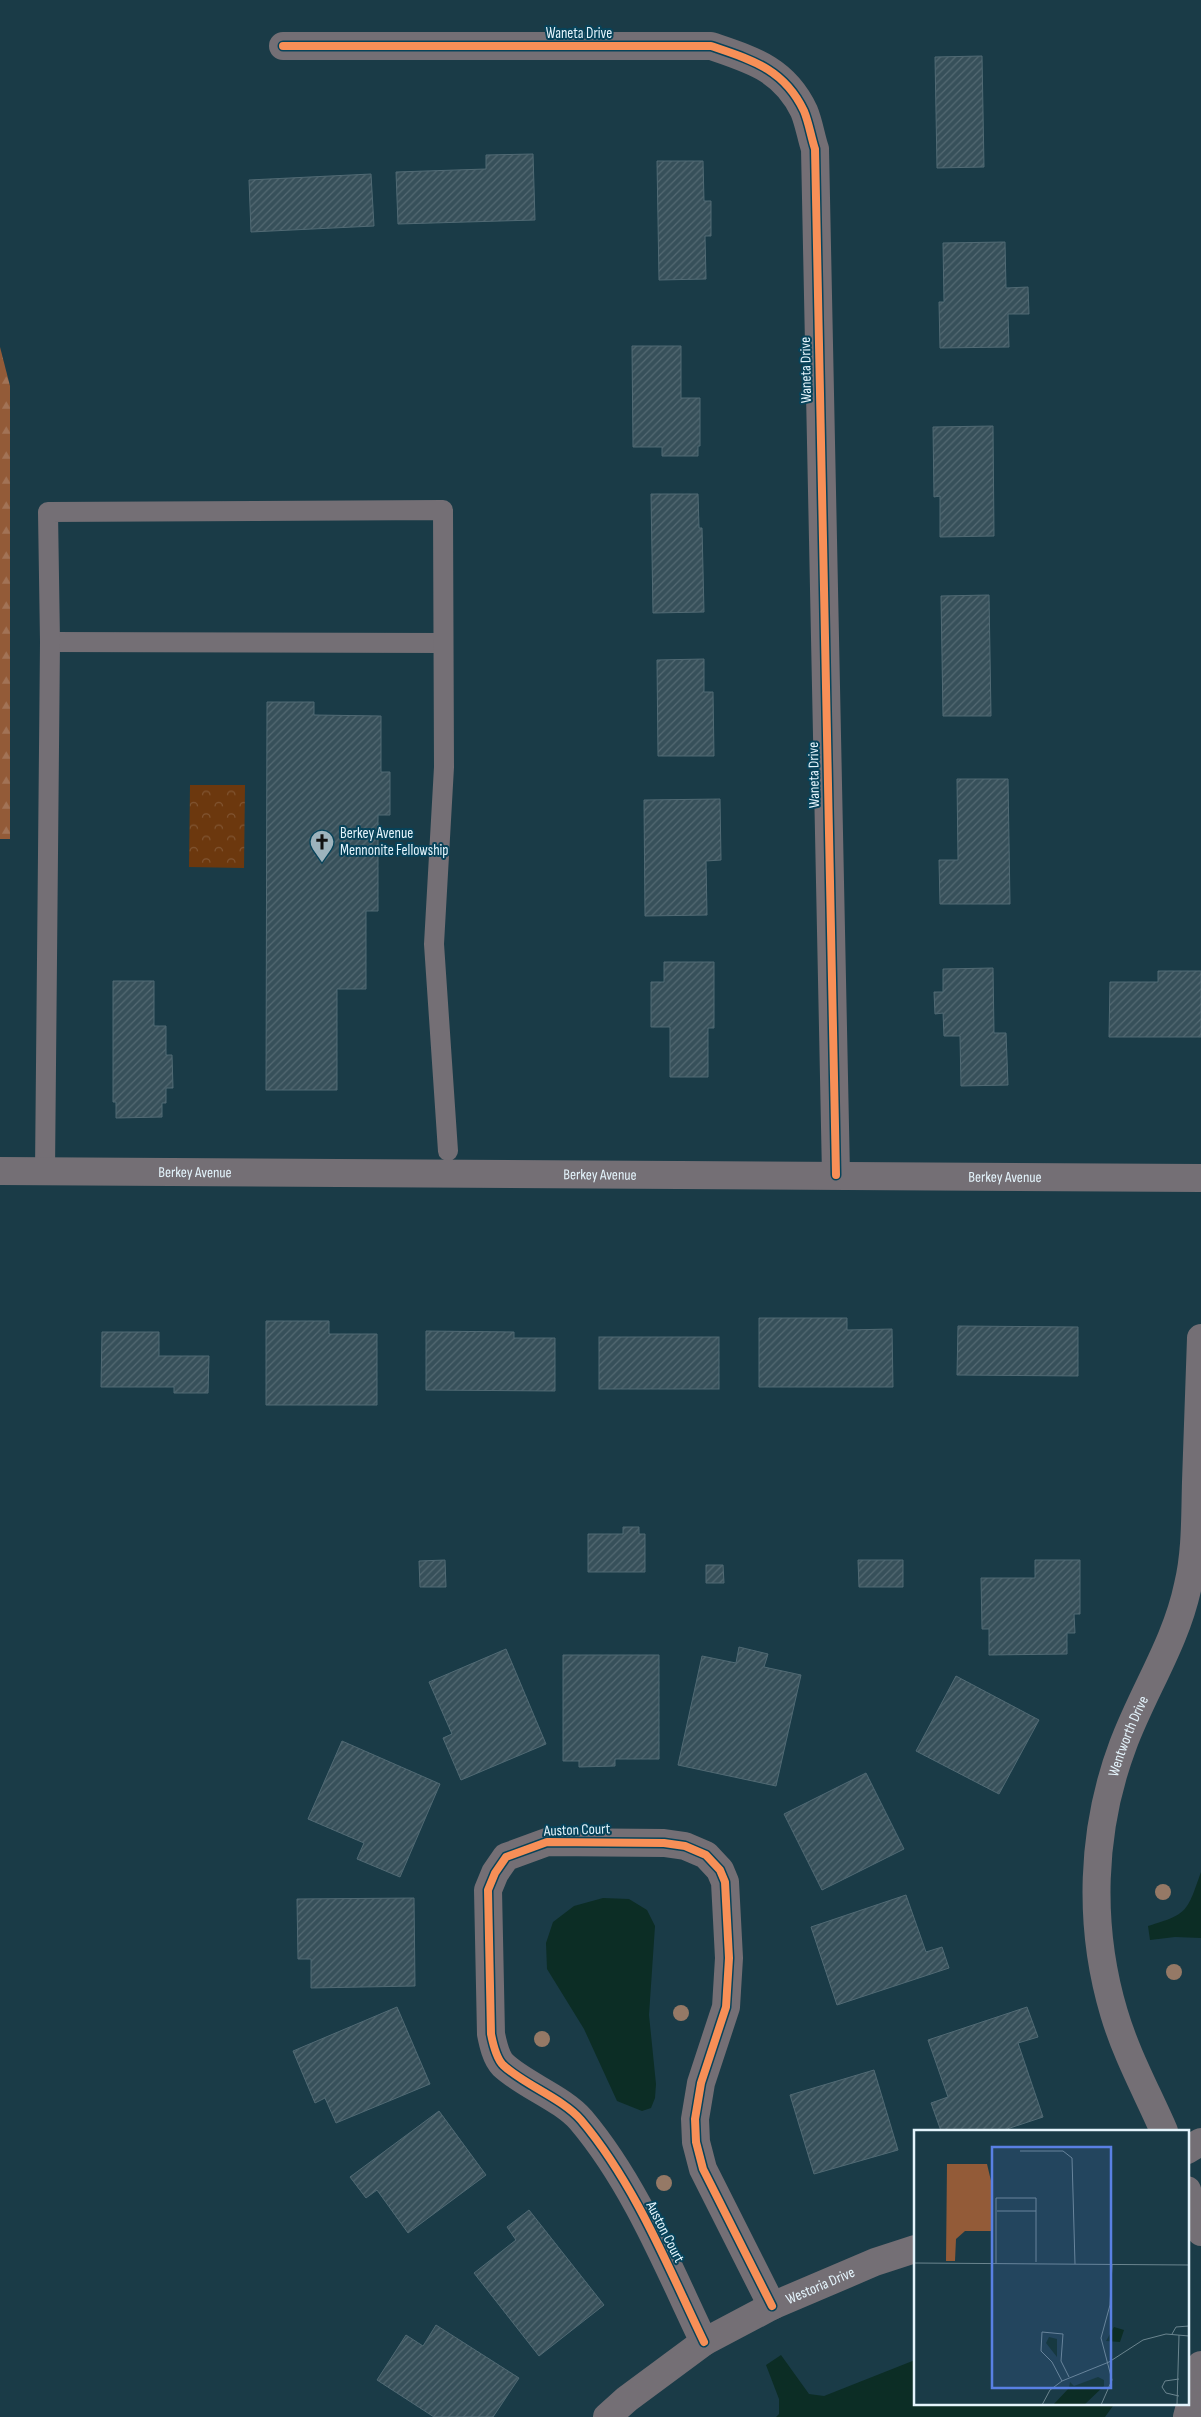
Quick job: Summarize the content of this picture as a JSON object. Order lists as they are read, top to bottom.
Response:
{
  "streets": {
    "street": [
      "Waneta Drive",
      "Berkey Avenue",
      "Wentworth Drive",
      "Auston Court",
      "Westoria Drive"
    ]
  },
  "crossings": [
    ["Waneta Drive", "Berkey Avenue"],
    ["Auston Court", "Westoria Drive"]
  ],
  "places": {
    "church": ["Berkey Avenue Mennonite Fellowship"]
  }
}
